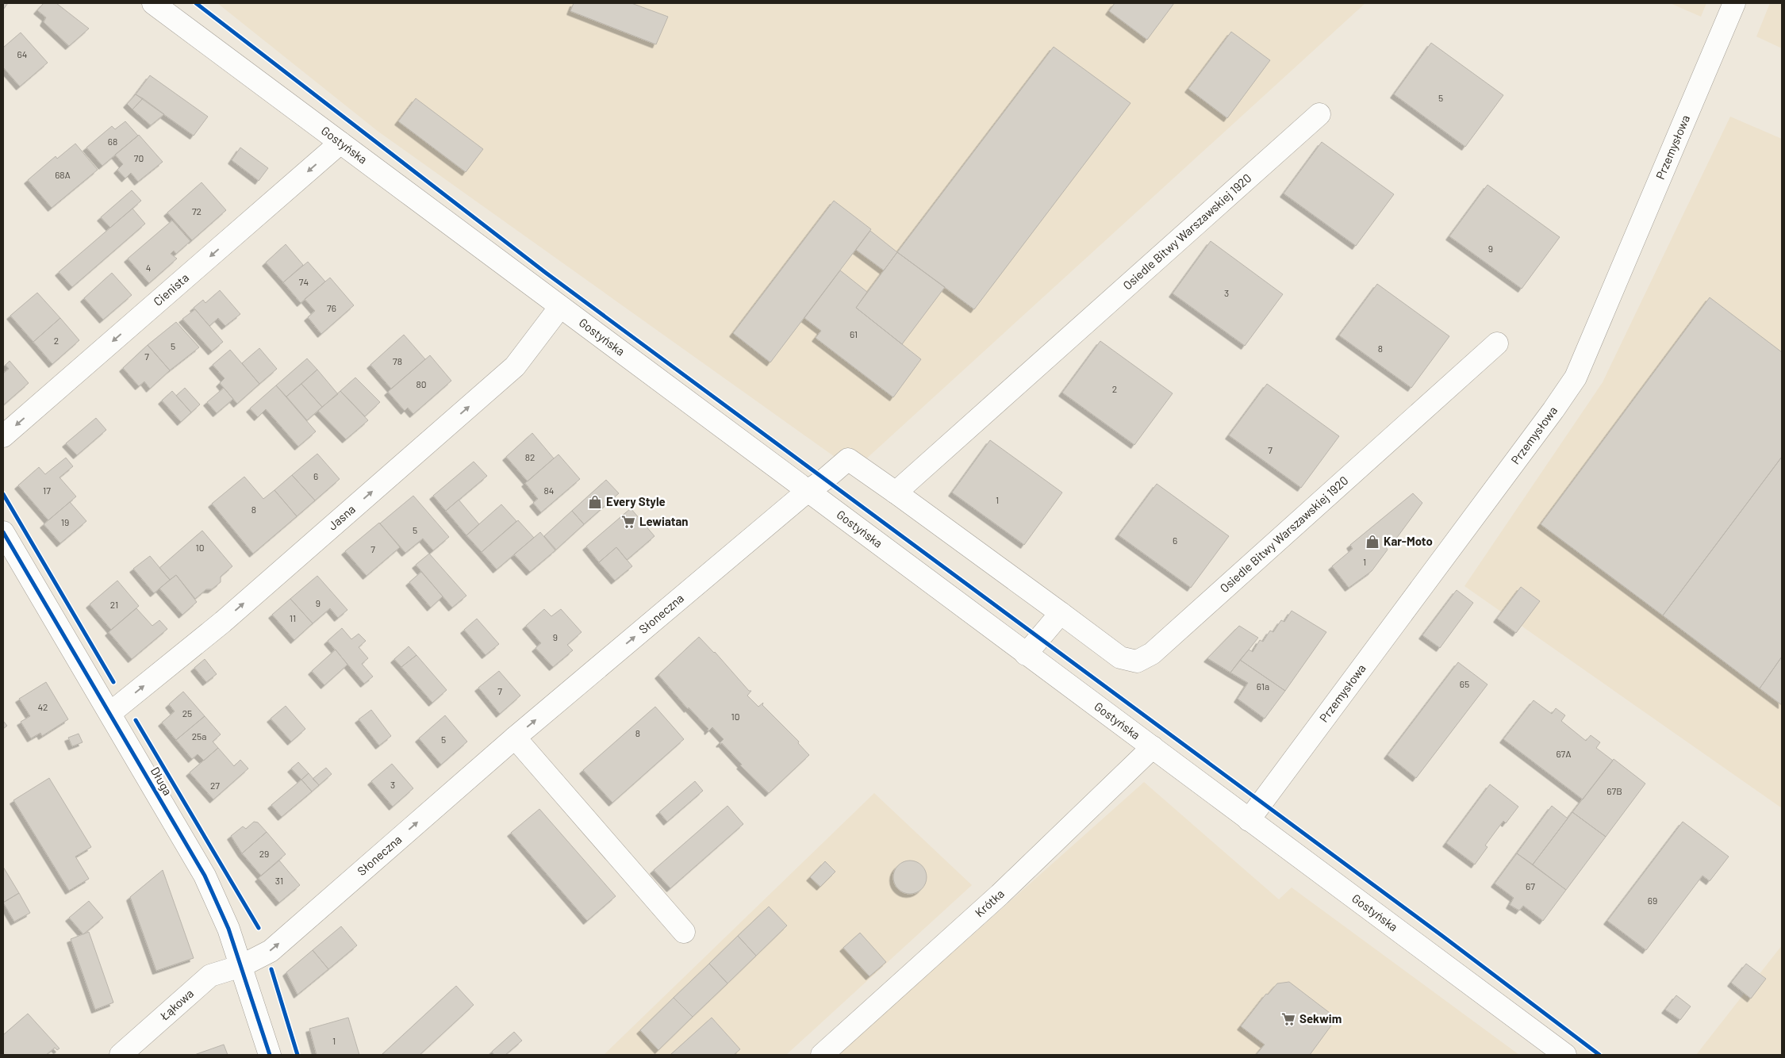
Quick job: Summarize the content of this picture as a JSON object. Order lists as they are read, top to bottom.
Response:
{
  "streets": {
    "street": [
      "Gostyńska",
      "Przemysłowa",
      "Osiedle Bitwy Warszawskiej 1920",
      "Cienista",
      "Jasna",
      "Słoneczna",
      "Długa",
      "Krótka",
      "Łąkowa"
    ]
  },
  "crossings": [
    ["Gostyńska", "Przemysłowa"],
    ["Gostyńska", "Osiedle Bitwy Warszawskiej 1920"],
    ["Gostyńska", "Cienista"],
    ["Gostyńska", "Jasna"],
    ["Gostyńska", "Słoneczna"],
    ["Gostyńska", "Krótka"],
    ["Osiedle Bitwy Warszawskiej 1920", "Słoneczna"],
    ["Jasna", "Długa"],
    ["Słoneczna", "Długa"],
    ["Słoneczna", "Łąkowa"],
    ["Długa", "Łąkowa"]
  ],
  "one_way": ["Cienista", "Jasna", "Słoneczna"],
  "places": {
    "shop": ["Every Style", "Kar-Moto"],
    "supermarket": ["Lewiatan", "Sekwim"]
  },
  "house_numbers": [
    "64",
    "5",
    "68",
    "70",
    "68A",
    "72",
    "9",
    "4",
    "74",
    "3",
    "76",
    "61",
    "2",
    "5",
    "8",
    "7",
    "78",
    "80",
    "2",
    "7",
    "82",
    "6",
    "17",
    "84",
    "1",
    "8",
    "19",
    "5",
    "6",
    "10",
    "7",
    "1",
    "9",
    "21",
    "11",
    "9",
    "65",
    "61a",
    "7",
    "42",
    "25",
    "10",
    "8",
    "25a",
    "5",
    "67A",
    "3",
    "27",
    "67B",
    "29",
    "31",
    "67",
    "69",
    "1"
  ]
}
